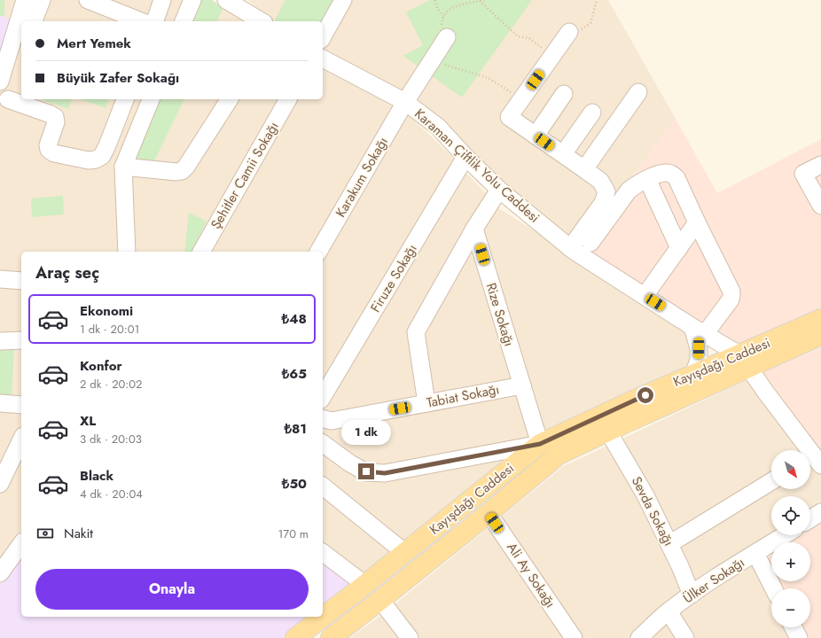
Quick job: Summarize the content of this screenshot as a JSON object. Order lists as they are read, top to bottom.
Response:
{
  "streets": {
    "main road": ["Kayışdağı Caddesi"],
    "street": [
      "Karaman Çiftlik Yolu Caddesi",
      "Şehitler Camii Sokağı",
      "Karakum Sokağı",
      "Firuze Sokağı",
      "Rize Sokağı",
      "Tabiat Sokağı",
      "Sevda Sokağı",
      "Ali Ay Sokağı",
      "Ülker Sokağı"
    ]
  },
  "crossings": [
    ["Karaman Çiftlik Yolu Caddesi", "Karakum Sokağı"],
    ["Karaman Çiftlik Yolu Caddesi", "Firuze Sokağı"],
    ["Karaman Çiftlik Yolu Caddesi", "Kayışdağı Caddesi"],
    ["Rize Sokağı", "Kayışdağı Caddesi"],
    ["Rize Sokağı", "Tabiat Sokağı"],
    ["Kayışdağı Caddesi", "Sevda Sokağı"],
    ["Kayışdağı Caddesi", "Ali Ay Sokağı"],
    ["Sevda Sokağı", "Ülker Sokağı"]
  ],
  "north": "bottom right",
  "page": {
    "banner": ["Mert Yemek", "Büyük Zafer Sokağı"],
    "heading": "Araç seç",
    "list": [
      {
        "name": "Ekonomi",
        "note": "1 dk · 20:01",
        "value": "₺48"
      },
      {
        "name": "Konfor",
        "note": "2 dk · 20:02",
        "value": "₺65"
      },
      {
        "name": "XL",
        "note": "3 dk · 20:03",
        "value": "₺81"
      },
      {
        "name": "Black",
        "note": "4 dk · 20:04",
        "value": "₺50"
      }
    ],
    "bubble": "1 dk",
    "map_buttons": ["+", "−"],
    "pay": ["Nakit", "170 m"],
    "buttons": "Onayla"
  }
}
